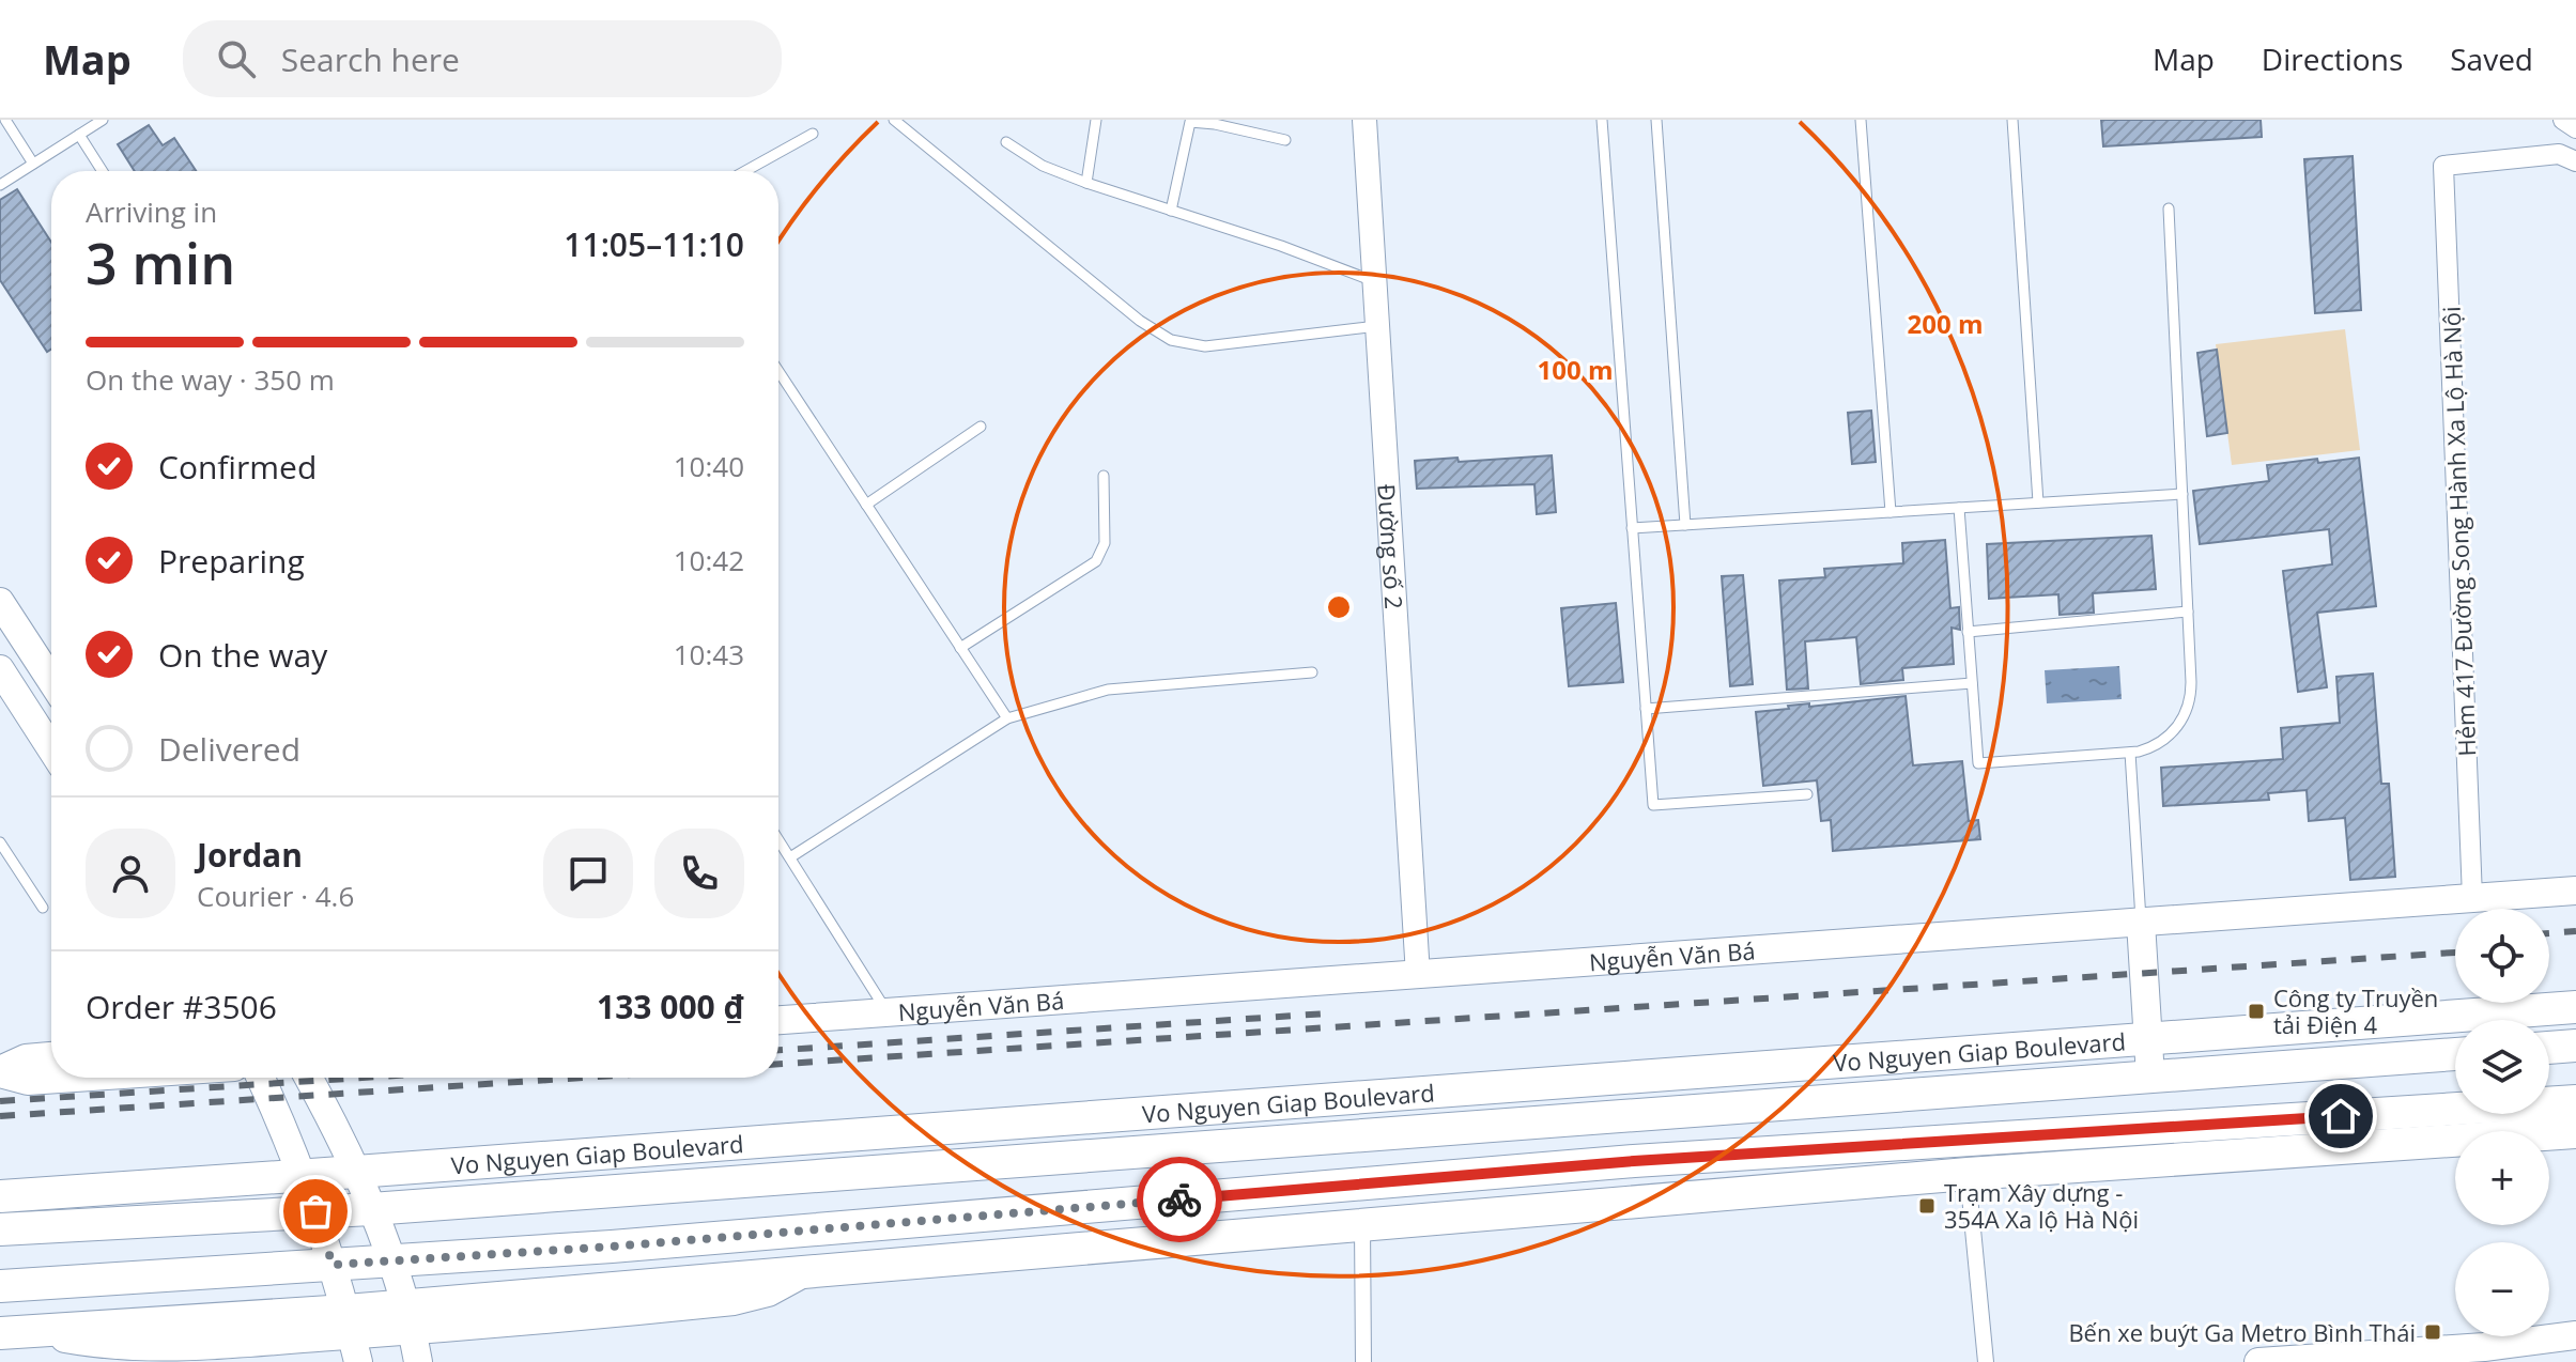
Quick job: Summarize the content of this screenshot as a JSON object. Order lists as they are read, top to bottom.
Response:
{
  "streets": {
    "highway": ["Vo Nguyen Giap Boulevard"],
    "main road": ["Nguyễn Văn Bá"],
    "street": ["Hẻm 417 Đường Song Hành Xa Lộ Hà Nội", "Đường số 2"]
  },
  "crossings": [
    ["Hẻm 417 Đường Song Hành Xa Lộ Hà Nội", "Nguyễn Văn Bá"],
    ["Đường số 2", "Nguyễn Văn Bá"]
  ],
  "places": {
    "transit": ["Công ty Truyền tải Điện 4", "Trạm Xây dựng - 354A Xa lộ Hà Nội", "Bến xe buýt Ga Metro Bình Thái"]
  },
  "page": {
    "header": "Map",
    "search": "Search here",
    "nav": ["Map", "Directions", "Saved"],
    "heading": ["3 min", "Arriving in", "11:05–11:10"],
    "panel": [
      "Jordan",
      "Courier · 4.6",
      "Order #3506",
      "133 000 ₫"
    ],
    "bar": "On the way · 350 m",
    "list": [
      ["Confirmed", "10:40"],
      ["Preparing", "10:42"],
      ["On the way", "10:43"],
      "Delivered"
    ],
    "map_buttons": ["+", "−"]
  },
  "rings": ["200 m", "100 m"]
}
